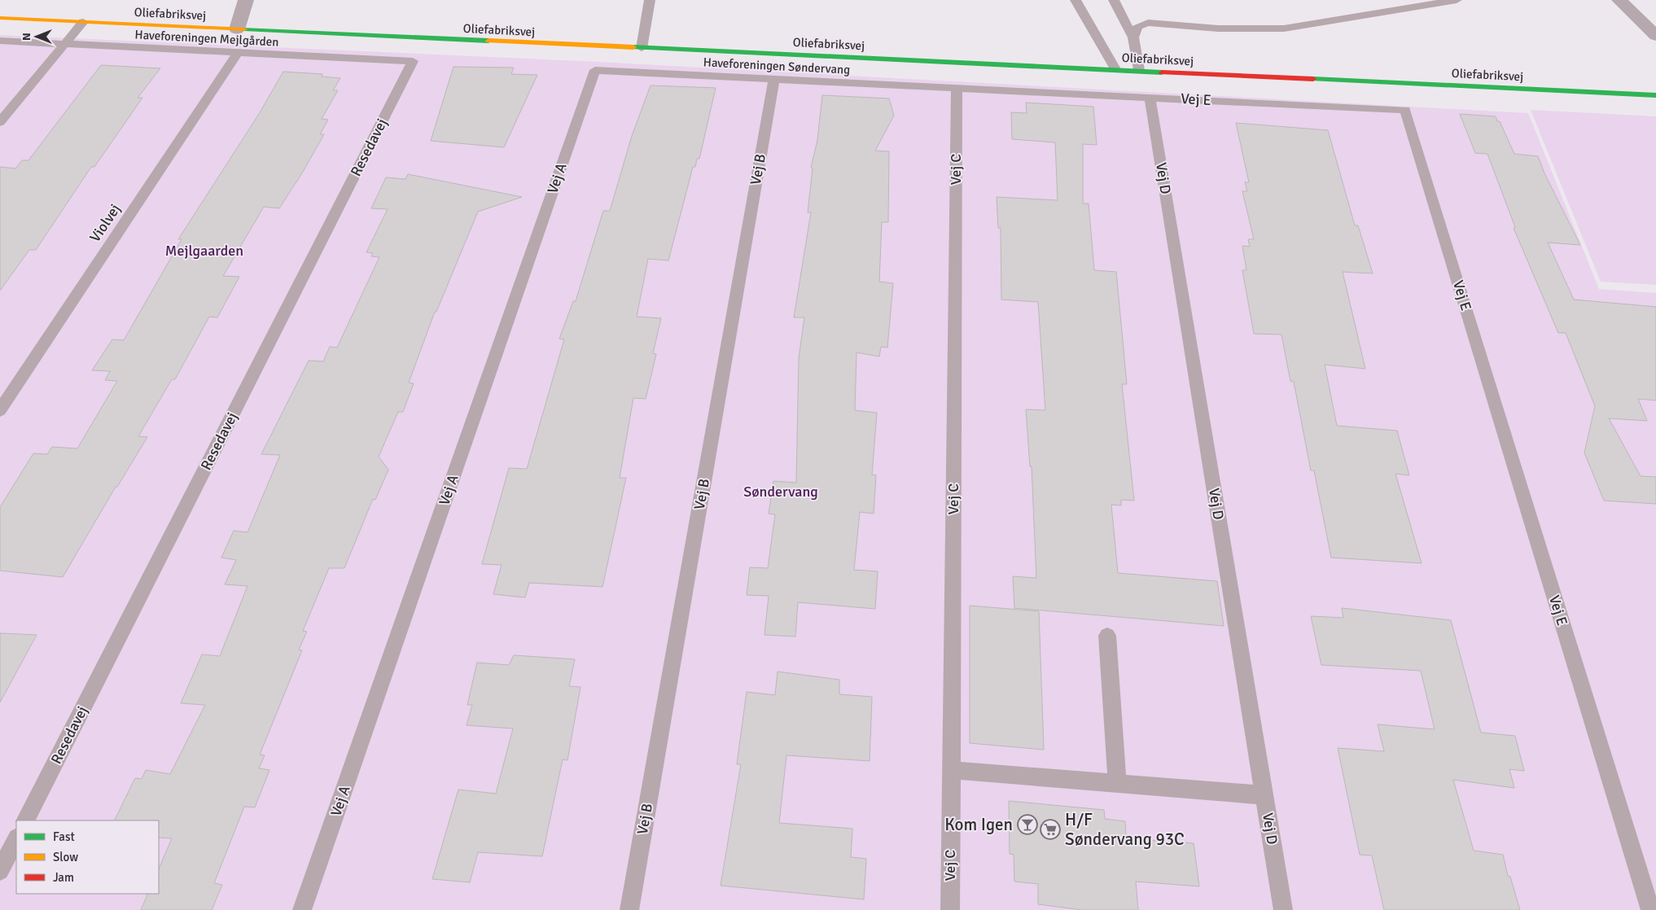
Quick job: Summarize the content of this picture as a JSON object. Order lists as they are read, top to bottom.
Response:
{
  "streets": {
    "street": ["Oliefabriksvej"],
    "lane": [
      "Haveforeningen Mejlgården",
      "Haveforeningen Søndervang",
      "Vej E",
      "Resedavej",
      "Vej B",
      "Vej C",
      "Vej A",
      "Vej D",
      "Violvej"
    ]
  },
  "crossings": [
    ["Haveforeningen Mejlgården", "Resedavej"],
    ["Haveforeningen Mejlgården", "Violvej"],
    ["Haveforeningen Søndervang", "Vej E"],
    ["Haveforeningen Søndervang", "Vej B"],
    ["Haveforeningen Søndervang", "Vej C"],
    ["Haveforeningen Søndervang", "Vej A"],
    ["Vej E", "Vej C"],
    ["Vej E", "Vej D"]
  ],
  "parks": ["Mejlgaarden", "Søndervang"],
  "places": {
    "bar": ["Kom Igen"],
    "supermarket": ["H/F Søndervang 93C"]
  },
  "legend": ["Fast", "Slow", "Jam"],
  "north": "left"
}
